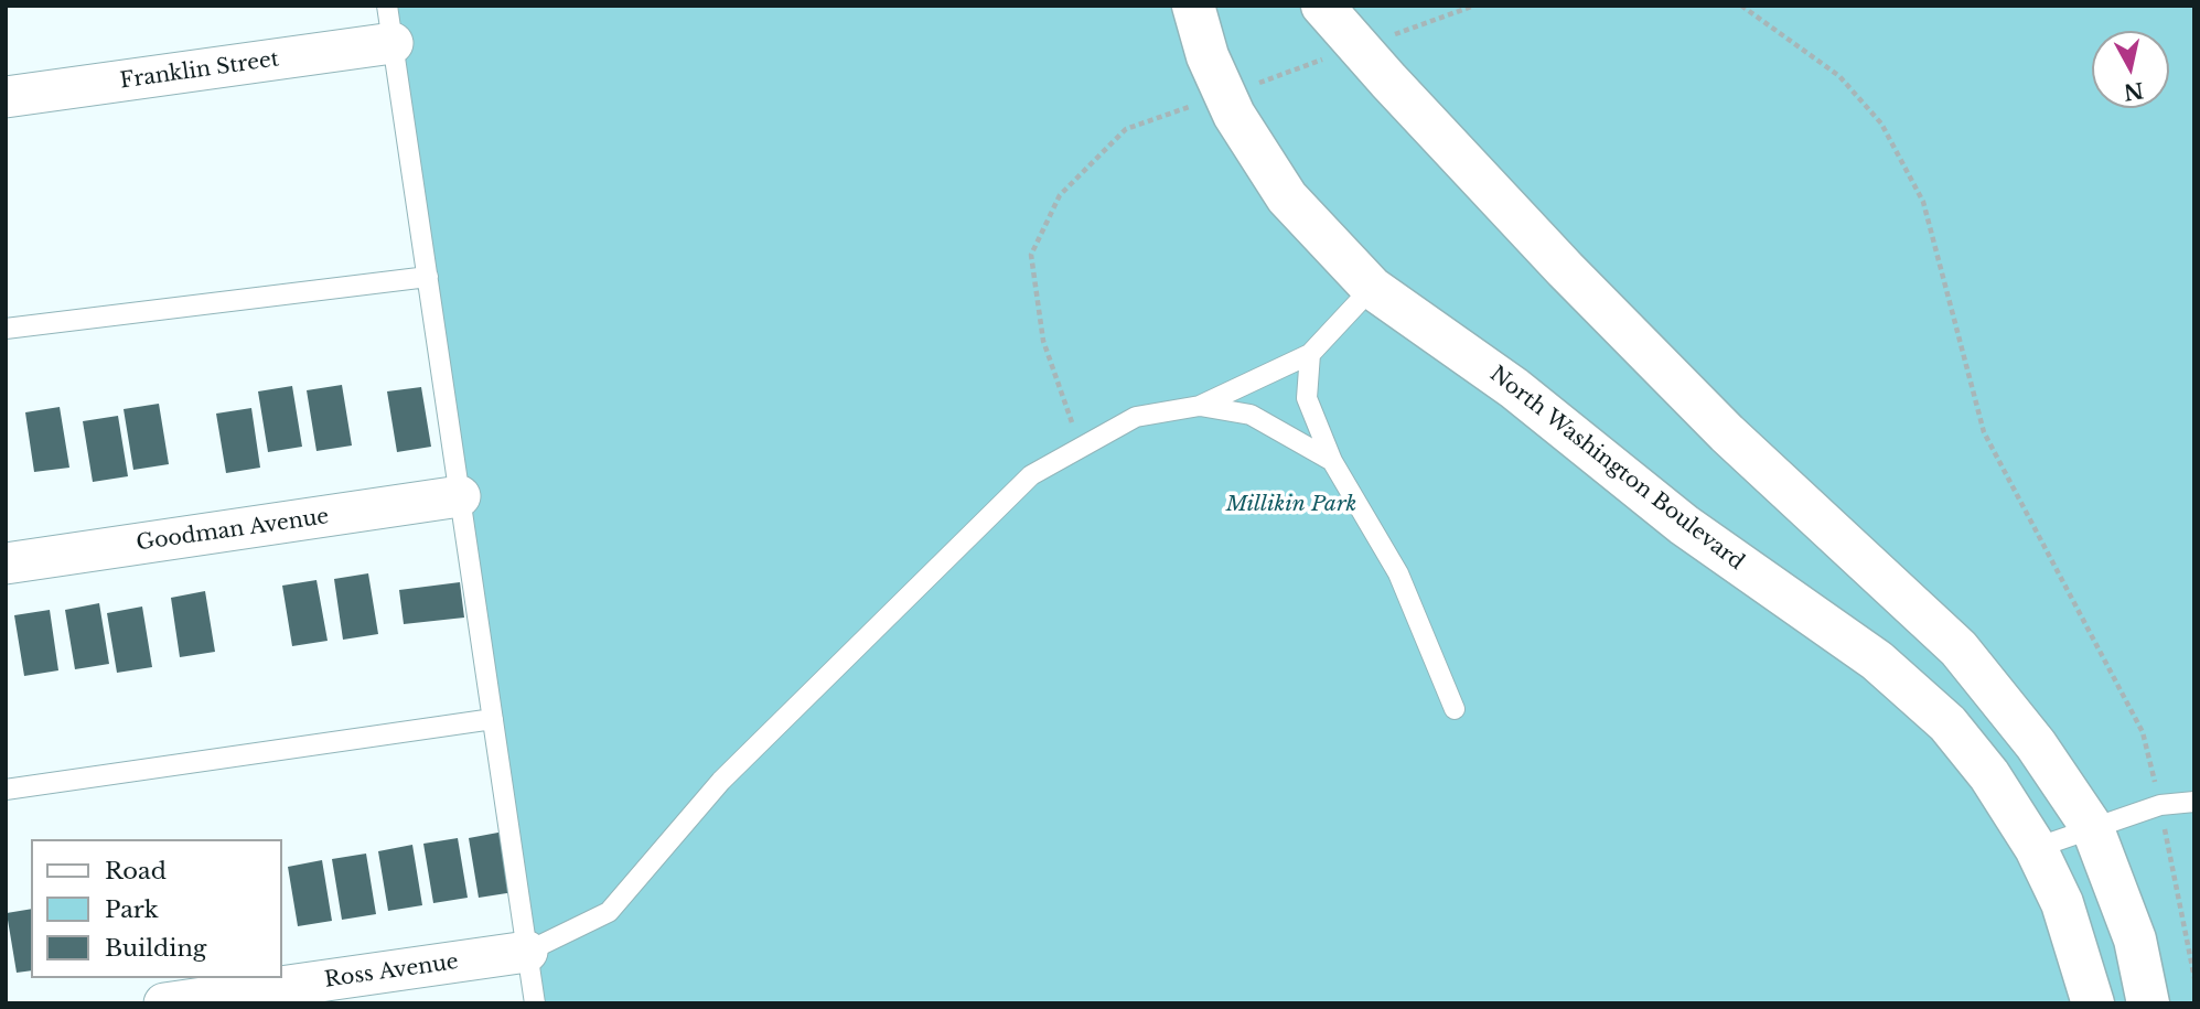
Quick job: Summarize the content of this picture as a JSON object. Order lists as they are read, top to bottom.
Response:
{
  "streets": {
    "street": [
      "Franklin Street",
      "North Washington Boulevard",
      "Goodman Avenue",
      "Ross Avenue"
    ]
  },
  "parks": ["Millikin Park"],
  "legend": ["Road", "Park", "Building"],
  "north": "bottom"
}
